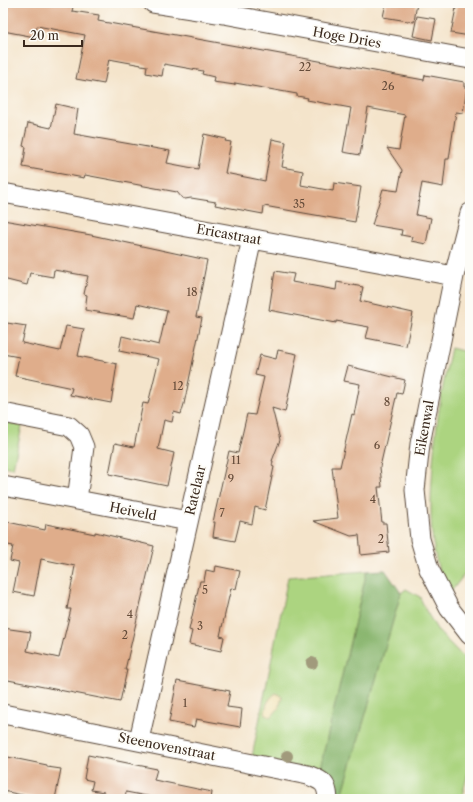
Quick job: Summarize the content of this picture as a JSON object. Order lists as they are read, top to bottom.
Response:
{
  "streets": {
    "street": [
      "Hoge Dries",
      "Ericastraat",
      "Eikenwal",
      "Ratelaar",
      "Heiveld",
      "Steenovenstraat"
    ]
  },
  "crossings": [
    ["Ericastraat", "Eikenwal"],
    ["Ericastraat", "Ratelaar"],
    ["Ratelaar", "Heiveld"],
    ["Ratelaar", "Steenovenstraat"]
  ],
  "house_numbers": [
    "22",
    "26",
    "35",
    "18",
    "12",
    "8",
    "6",
    "11",
    "9",
    "4",
    "7",
    "2",
    "5",
    "4",
    "3",
    "2",
    "1"
  ],
  "scale_bar": "20 m"
}
